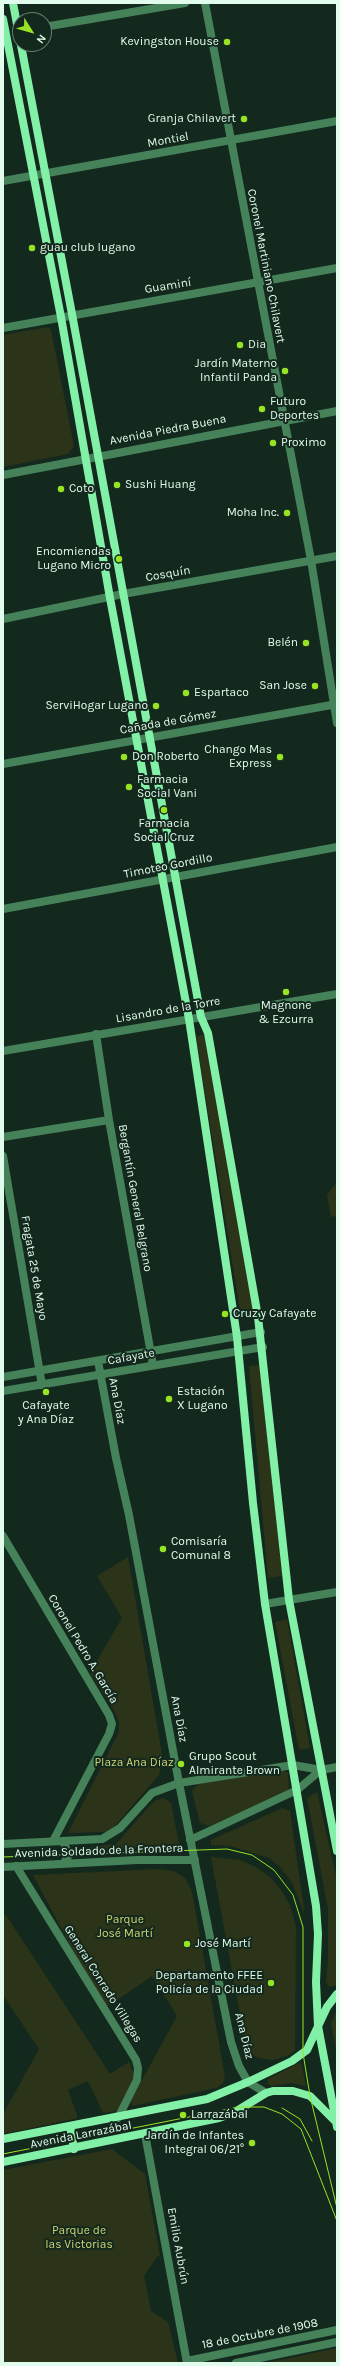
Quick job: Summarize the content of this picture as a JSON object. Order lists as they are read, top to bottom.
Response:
{
  "streets": {
    "main road": ["Avenida Larrazábal"],
    "street": [
      "Montiel",
      "Coronel Martiniano Chilavert",
      "Guaminí",
      "Avenida Piedra Buena",
      "Cosquín",
      "Cañada de Gómez",
      "Timoteo Gordillo",
      "Lisandro de la Torre",
      "Bergantín General Belgrano",
      "Fragata 25 de Mayo",
      "Cafayate",
      "Ana Díaz",
      "Coronel Pedro A. García",
      "Avenida Soldado de la Frontera",
      "General Conrado Villegas",
      "Emilio Aubrún",
      "18 de Octubre de 1908"
    ]
  },
  "crossings": [
    ["Montiel", "Coronel Martiniano Chilavert"],
    ["Coronel Martiniano Chilavert", "Guaminí"],
    ["Coronel Martiniano Chilavert", "Avenida Piedra Buena"],
    ["Coronel Martiniano Chilavert", "Cosquín"],
    ["Coronel Martiniano Chilavert", "Cañada de Gómez"],
    ["Lisandro de la Torre", "Bergantín General Belgrano"],
    ["Bergantín General Belgrano", "Cafayate"],
    ["Fragata 25 de Mayo", "Cafayate"],
    ["Cafayate", "Ana Díaz"],
    ["Ana Díaz", "Avenida Soldado de la Frontera"],
    ["Ana Díaz", "Avenida Larrazábal"],
    ["Coronel Pedro A. García", "Avenida Soldado de la Frontera"],
    ["Avenida Soldado de la Frontera", "General Conrado Villegas"],
    ["General Conrado Villegas", "Avenida Larrazábal"],
    ["Avenida Larrazábal", "Emilio Aubrún"],
    ["Emilio Aubrún", "18 de Octubre de 1908"]
  ],
  "parks": ["Plaza Ana Díaz", "Parque José Martí", "Parque de las Victorias"],
  "places": [
    "Kevingston House",
    "Granja Chilavert",
    "guau club lugano",
    "Dia",
    "Jardín Materno Infantil Panda",
    "Futuro Deportes",
    "Proximo",
    "Sushi Huang",
    "Coto",
    "Moha Inc.",
    "Encomiendas Lugano Micro",
    "Belén",
    "San Jose",
    "Espartaco",
    "ServiHogar Lugano",
    "Don Roberto",
    "Chango Mas Express",
    "Farmacia Social Vani",
    "Farmacia Social Cruz",
    "Magnone & Ezcurra",
    "Cruz y Cafayate",
    "Cafayate y Ana Díaz",
    "Estación X Lugano",
    "Comisaría Comunal 8",
    "Grupo Scout Almirante Brown",
    "José Martí",
    "Departamento FFEE Policía de la Ciudad",
    "Larrazábal",
    "Jardín de Infantes Integral 06/21°"
  ],
  "north": "bottom right"
}
